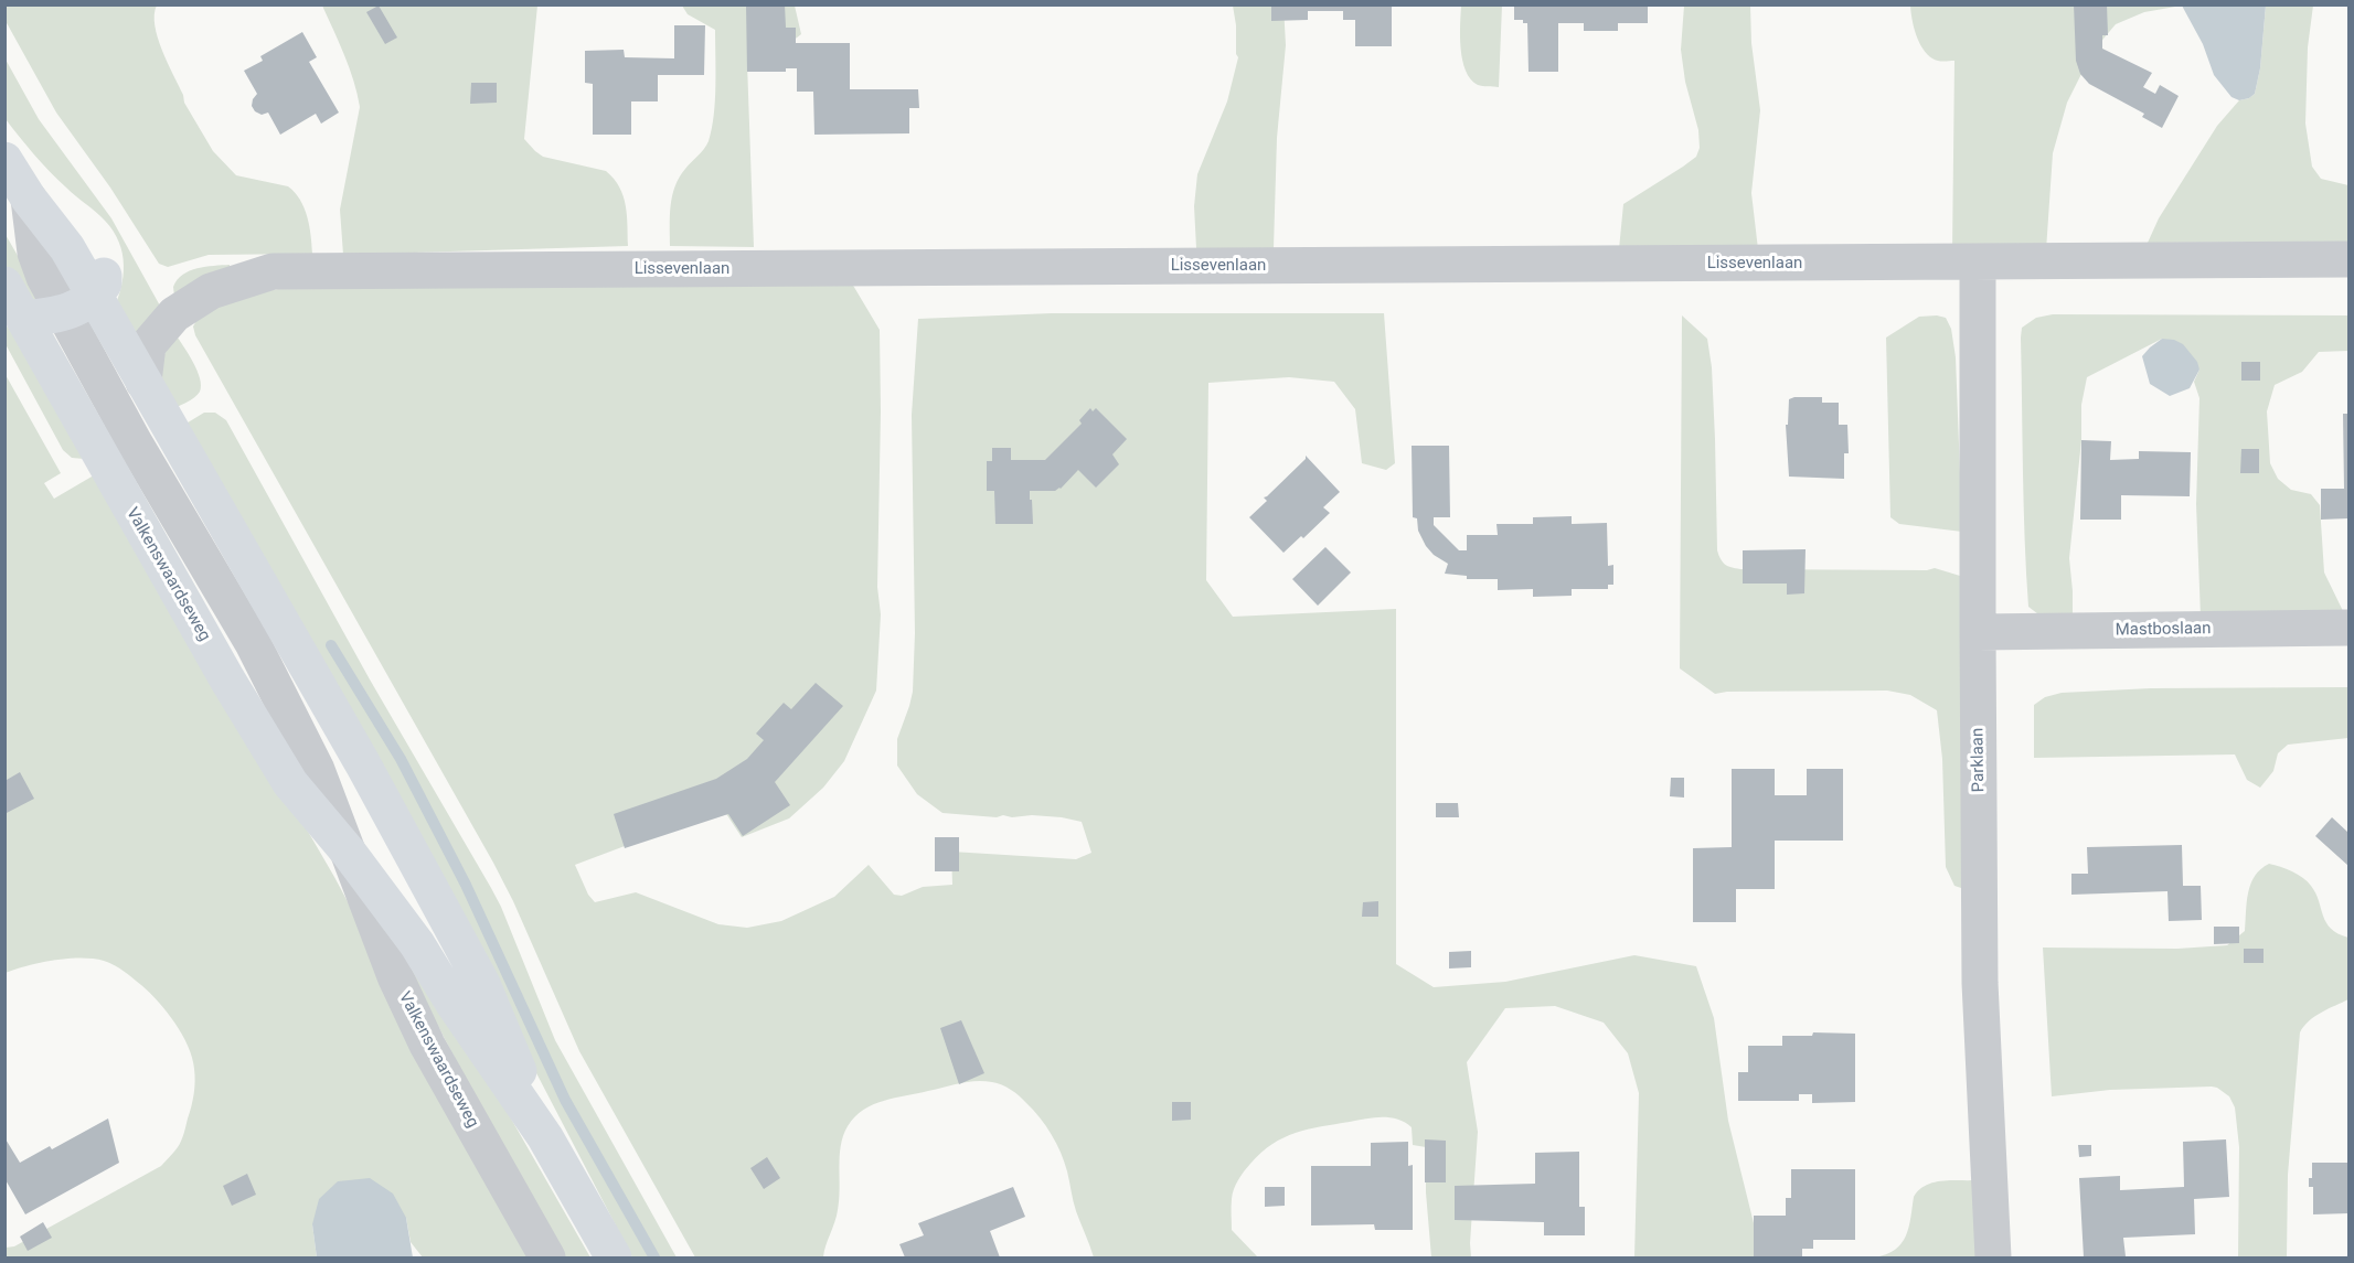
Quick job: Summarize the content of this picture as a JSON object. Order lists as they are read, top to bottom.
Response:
{
  "streets": {
    "main road": ["Valkenswaardseweg"],
    "street": ["Lissevenlaan", "Mastboslaan", "Parklaan"]
  },
  "crossings": [
    ["Lissevenlaan", "Valkenswaardseweg"],
    ["Lissevenlaan", "Parklaan"],
    ["Mastboslaan", "Parklaan"]
  ]
}
